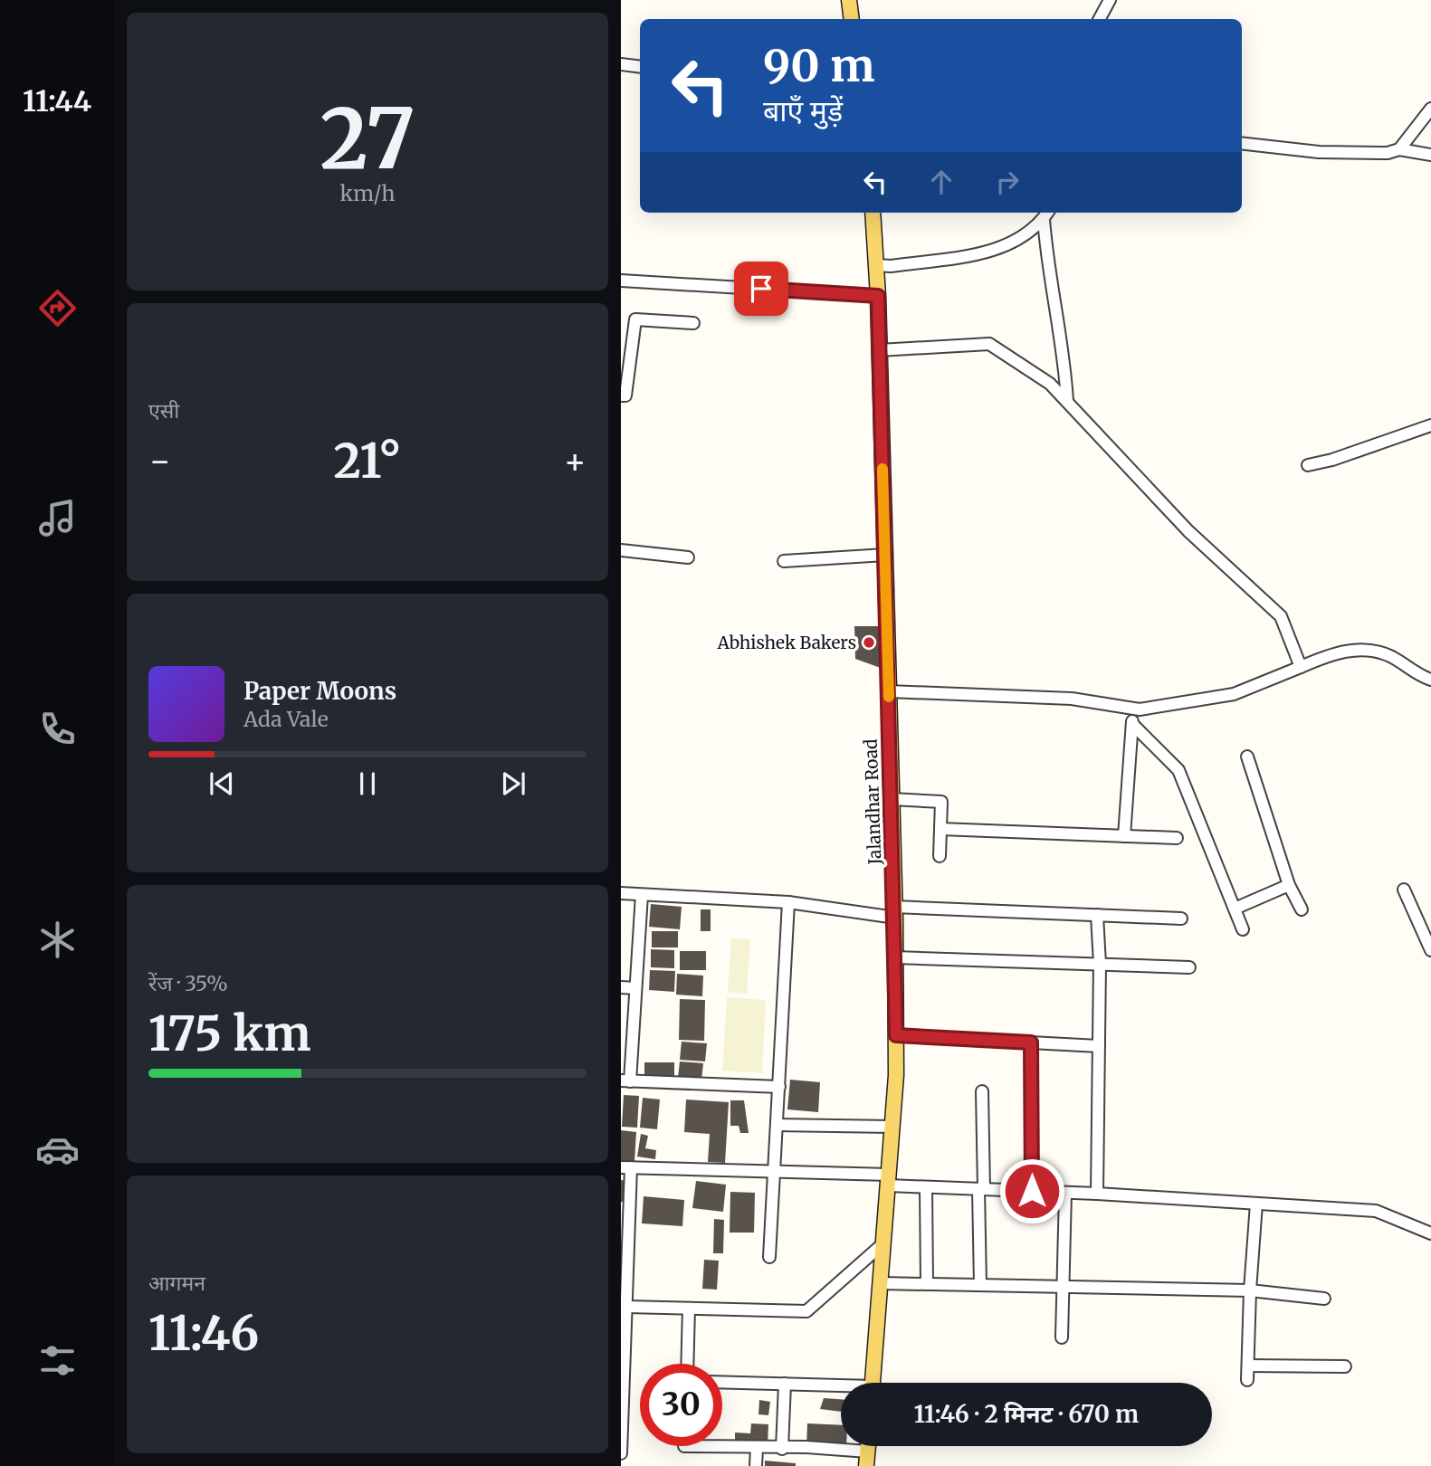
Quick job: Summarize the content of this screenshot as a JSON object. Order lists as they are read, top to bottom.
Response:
{
  "streets": {
    "main road": ["Jalandhar Road"]
  },
  "places": ["Abhishek Bakers"],
  "page": {
    "tabs": "11:44",
    "tile": [
      ["27", "km/h"],
      "एसी",
      ["रेंज · 35%", "175 km"],
      ["आगमन", "11:46"]
    ],
    "turn": ["90 m", "बाएँ मुड़ें"],
    "heat": ["−", "21°", "+"],
    "song": ["Paper Moons", "Ada Vale"],
    "limit": "30",
    "trip": "11:46 · 2 मिनट · 670 m"
  }
}
